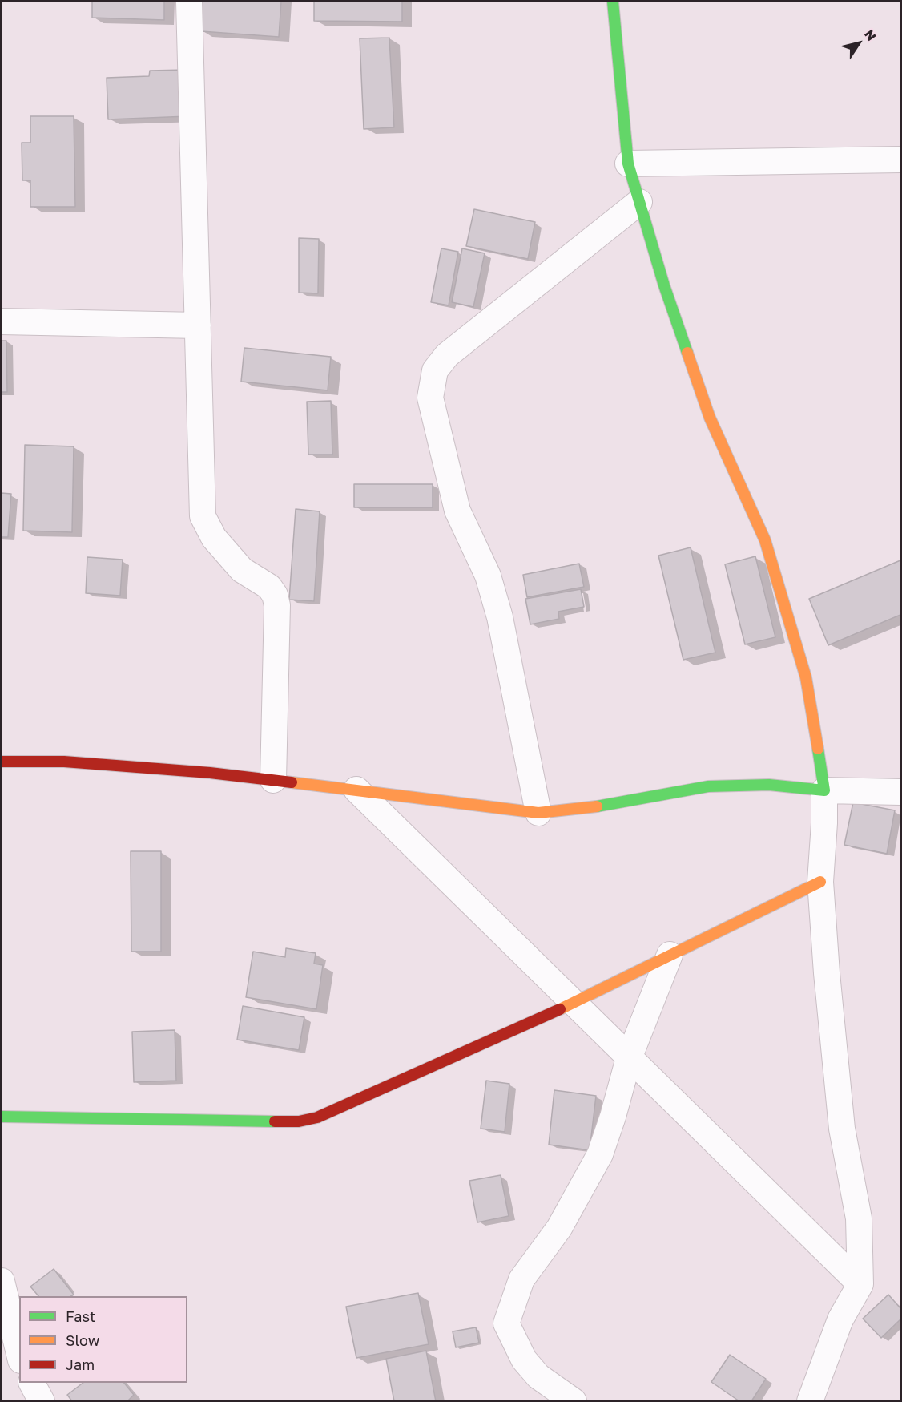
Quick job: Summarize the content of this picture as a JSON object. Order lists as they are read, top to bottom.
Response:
{
  "legend": ["Fast", "Slow", "Jam"],
  "north": "top right"
}
